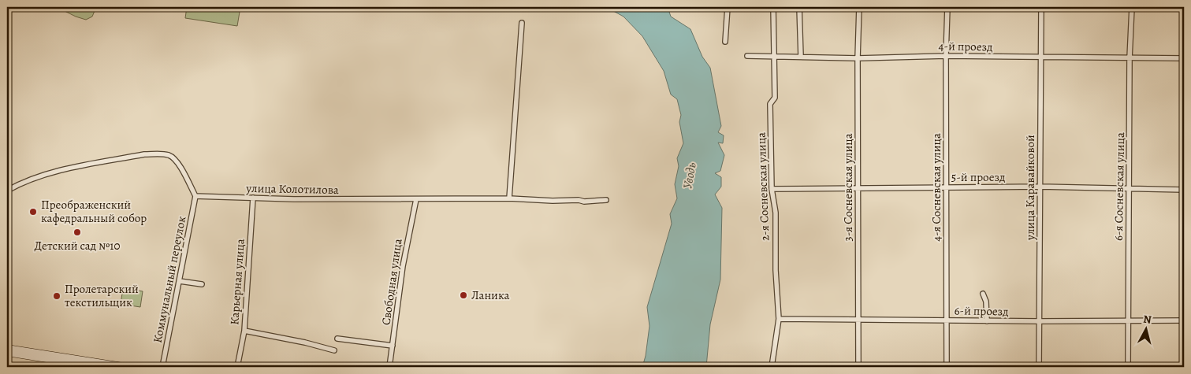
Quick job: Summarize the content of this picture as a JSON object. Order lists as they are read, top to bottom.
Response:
{
  "streets": {
    "street": [
      "4-й проезд",
      "5-й проезд",
      "2-я Сосневская улица",
      "6-я Сосневская улица",
      "3-я Сосневская улица",
      "4-я Сосневская улица",
      "улица Каравайковой",
      "улица Колотилова",
      "Коммунальный переулок",
      "Карьерная улица",
      "Свободная улица",
      "6-й проезд"
    ]
  },
  "crossings": [
    ["4-й проезд", "2-я Сосневская улица"],
    ["4-й проезд", "6-я Сосневская улица"],
    ["4-й проезд", "3-я Сосневская улица"],
    ["4-й проезд", "4-я Сосневская улица"],
    ["4-й проезд", "улица Каравайковой"],
    ["5-й проезд", "2-я Сосневская улица"],
    ["5-й проезд", "6-я Сосневская улица"],
    ["5-й проезд", "3-я Сосневская улица"],
    ["5-й проезд", "4-я Сосневская улица"],
    ["5-й проезд", "улица Каравайковой"],
    ["2-я Сосневская улица", "6-й проезд"],
    ["6-я Сосневская улица", "6-й проезд"],
    ["3-я Сосневская улица", "6-й проезд"],
    ["4-я Сосневская улица", "6-й проезд"],
    ["улица Каравайковой", "6-й проезд"],
    ["улица Колотилова", "Коммунальный переулок"],
    ["улица Колотилова", "Карьерная улица"],
    ["улица Колотилова", "Свободная улица"]
  ],
  "water": ["Уводь"],
  "places": [
    "Преображенский кафедральный собор",
    "Детский сад №10",
    "Ланика",
    "Пролетарский текстильщик"
  ],
  "north": "top"
}
